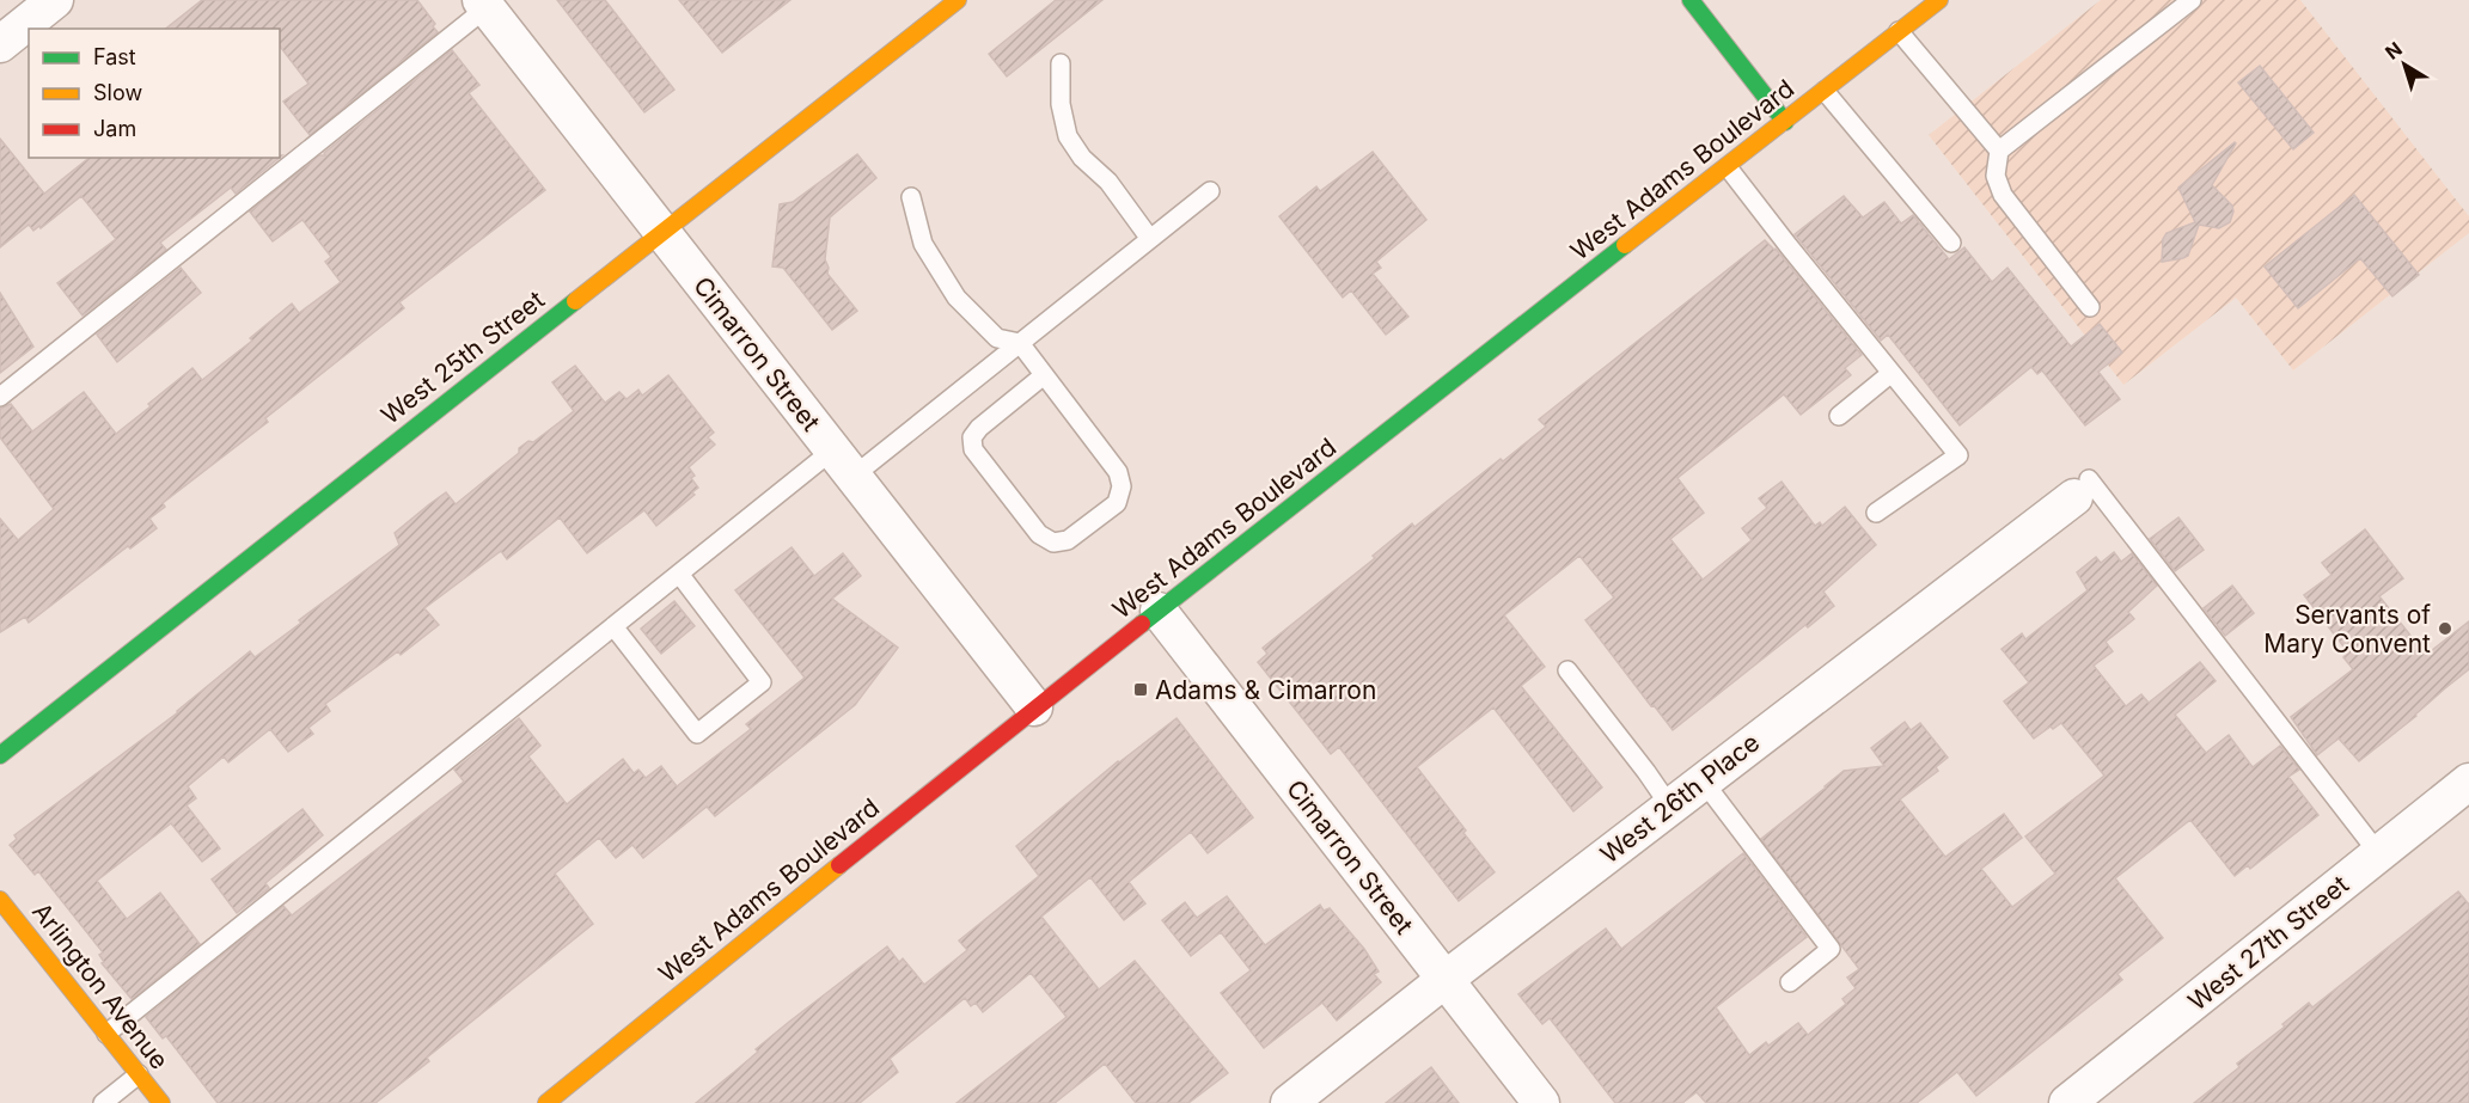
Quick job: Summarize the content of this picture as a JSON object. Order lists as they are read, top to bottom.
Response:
{
  "streets": {
    "main road": ["West Adams Boulevard", "West 25th Street", "Arlington Avenue"],
    "street": ["Cimarron Street", "West 26th Place", "West 27th Street"]
  },
  "crossings": [
    ["West Adams Boulevard", "Cimarron Street"],
    ["Cimarron Street", "West 25th Street"],
    ["Cimarron Street", "West 26th Place"]
  ],
  "places": {
    "other": ["Servants of Mary Convent"],
    "transit": ["Adams & Cimarron"]
  },
  "legend": ["Fast", "Slow", "Jam"],
  "north": "top left"
}
